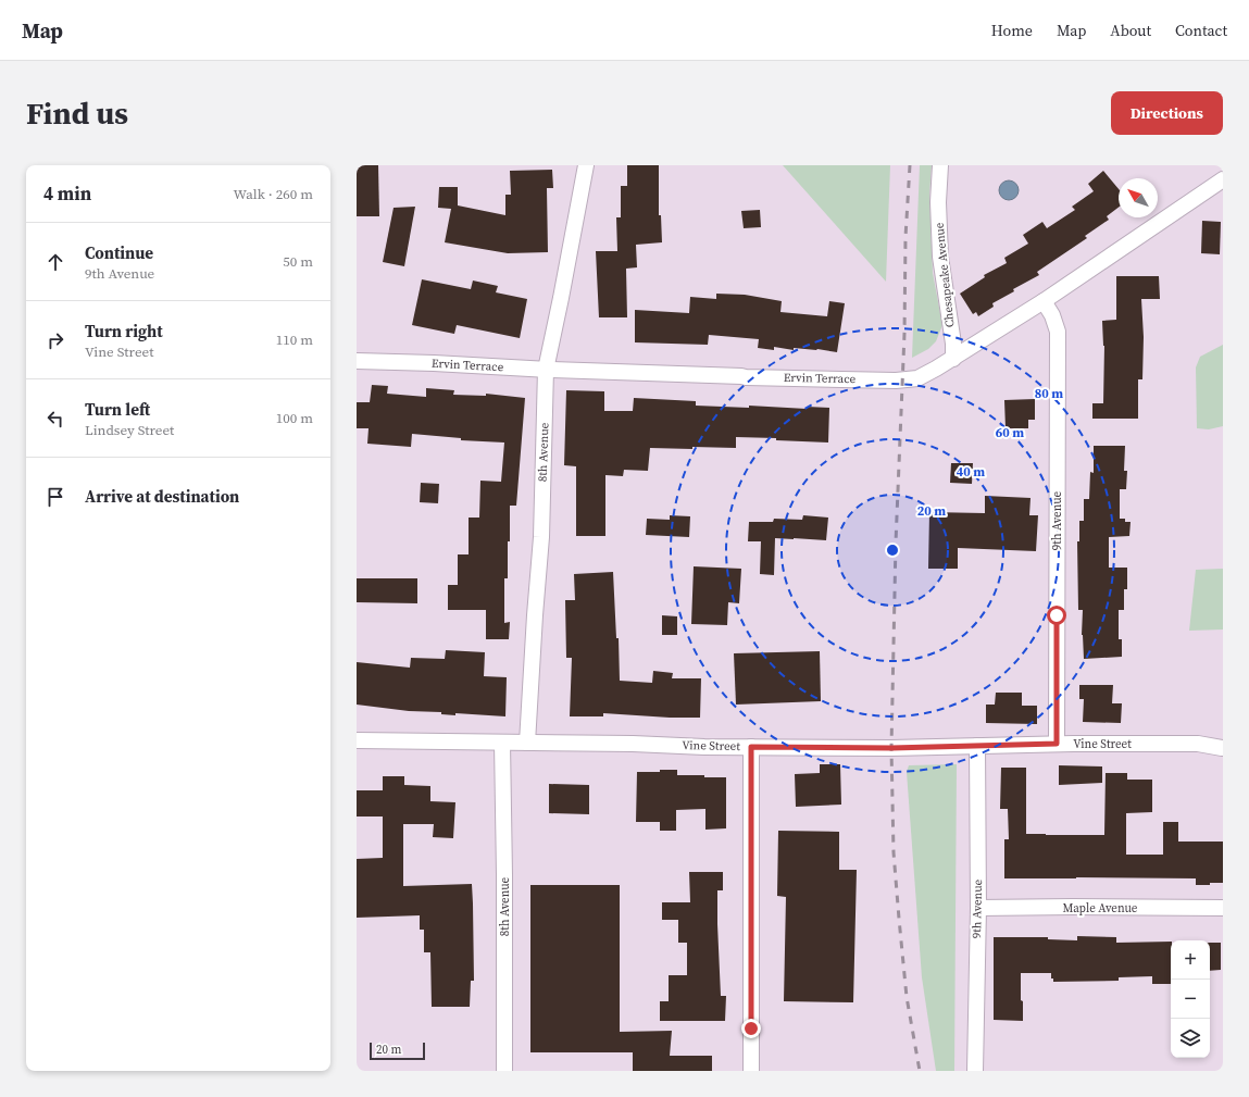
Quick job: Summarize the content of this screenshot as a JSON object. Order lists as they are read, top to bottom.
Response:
{
  "streets": {
    "street": [
      "Chesapeake Avenue",
      "Ervin Terrace",
      "8th Avenue",
      "9th Avenue",
      "Vine Street",
      "Maple Avenue"
    ]
  },
  "crossings": [
    ["Chesapeake Avenue", "Ervin Terrace"],
    ["Ervin Terrace", "8th Avenue"],
    ["Ervin Terrace", "9th Avenue"],
    ["8th Avenue", "Vine Street"],
    ["9th Avenue", "Vine Street"],
    ["9th Avenue", "Maple Avenue"]
  ],
  "scale_bar": "20 m",
  "north": "top left",
  "page": {
    "header": "Map",
    "nav": [
      "Home",
      "Map",
      "About",
      "Contact"
    ],
    "buttons": "Directions",
    "title": "Find us",
    "heading": ["4 min", "Walk · 260 m"],
    "list": [
      ["Continue", "9th Avenue", "50 m"],
      ["Turn right", "Vine Street", "110 m"],
      ["Turn left", "Lindsey Street", "100 m"],
      "Arrive at destination"
    ],
    "map_buttons": ["+", "−"],
    "scale": "20 m"
  },
  "rings": [
    "80 m",
    "60 m",
    "40 m",
    "20 m"
  ]
}
